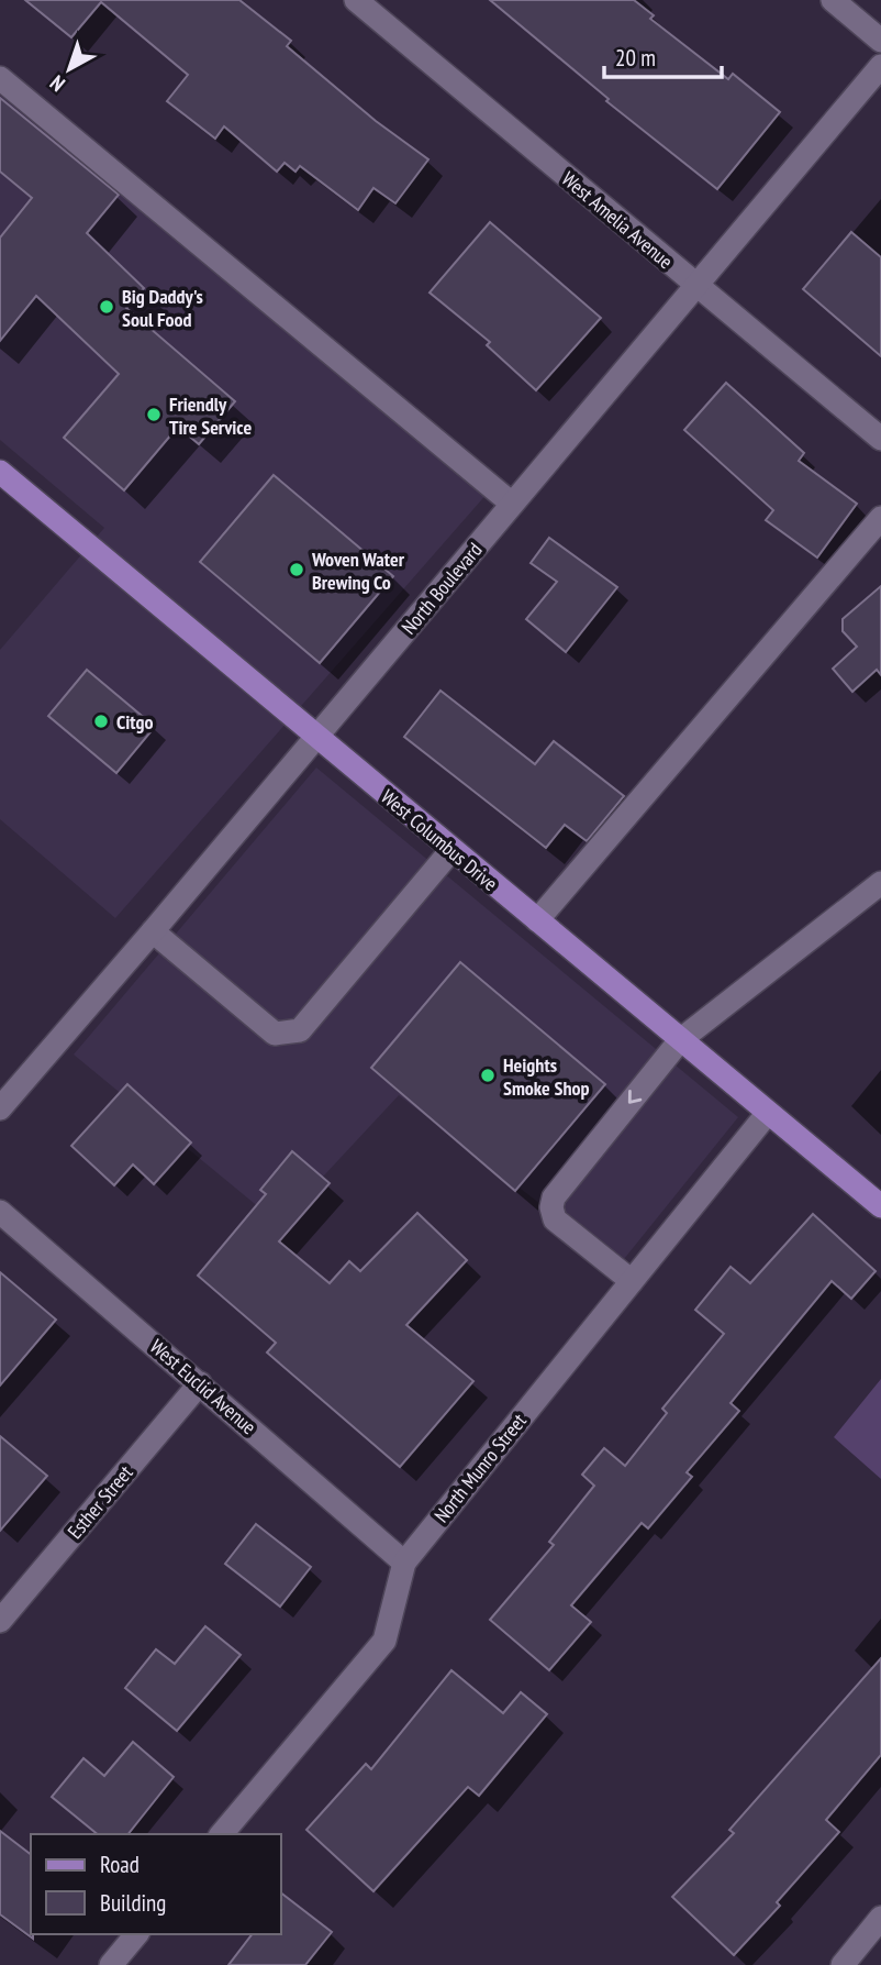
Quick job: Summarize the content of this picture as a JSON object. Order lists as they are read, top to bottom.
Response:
{
  "streets": {
    "main road": ["West Columbus Drive"],
    "street": [
      "West Amelia Avenue",
      "North Boulevard",
      "West Euclid Avenue",
      "North Munro Street",
      "Esther Street"
    ]
  },
  "crossings": [
    ["West Amelia Avenue", "North Boulevard"],
    ["North Boulevard", "West Columbus Drive"],
    ["West Columbus Drive", "North Munro Street"],
    ["West Euclid Avenue", "North Munro Street"],
    ["West Euclid Avenue", "Esther Street"]
  ],
  "places": [
    "Big Daddy's Soul Food",
    "Friendly Tire Service",
    "Woven Water Brewing Co",
    "Citgo",
    "Heights Smoke Shop"
  ],
  "legend": ["Road", "Building"],
  "scale_bar": "20 m",
  "north": "bottom left"
}
